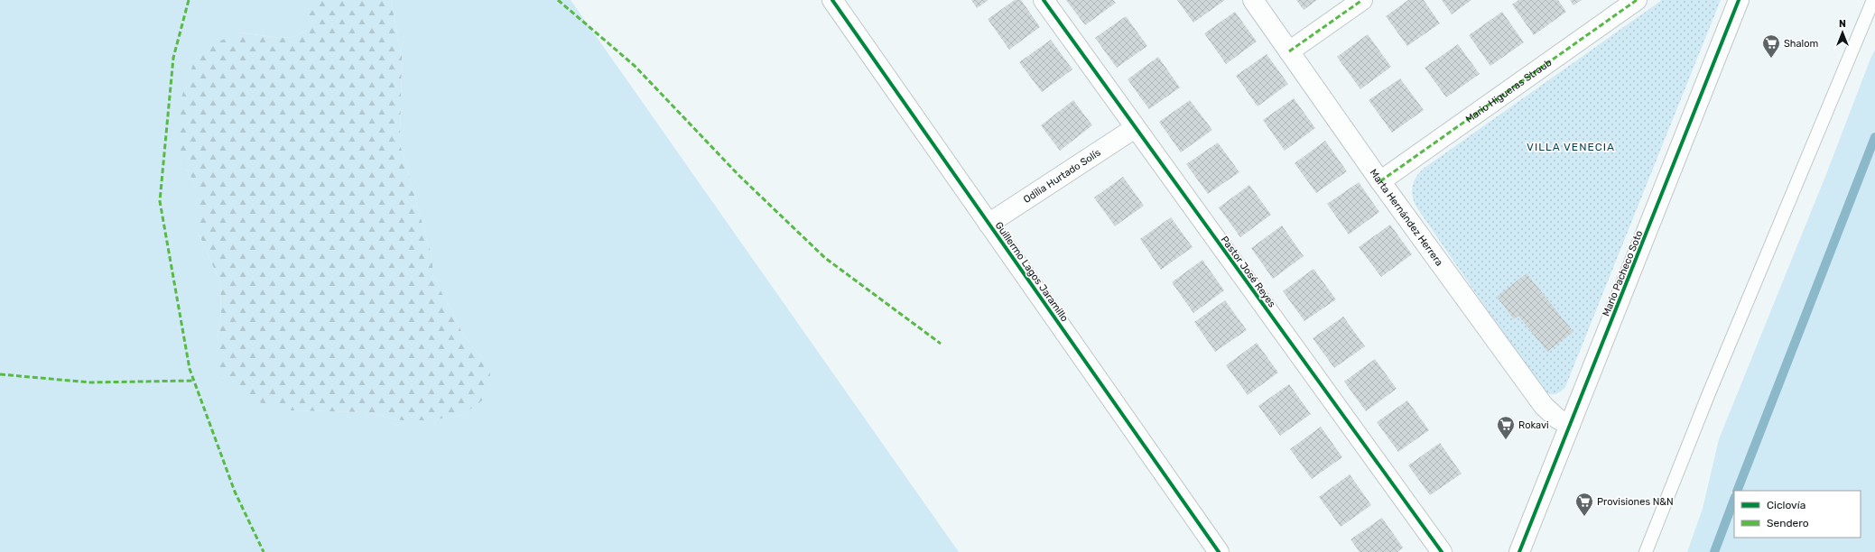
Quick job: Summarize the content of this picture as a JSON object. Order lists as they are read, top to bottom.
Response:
{
  "streets": {
    "street": [
      "Mario Higueras Straub",
      "Odilia Hurtado Solís",
      "Marta Hernández Herrera",
      "Guillermo Lagos Jaramillo",
      "Pastor José Reyes",
      "Mario Pacheco Soto"
    ]
  },
  "crossings": [
    ["Mario Higueras Straub", "Marta Hernández Herrera"],
    ["Odilia Hurtado Solís", "Guillermo Lagos Jaramillo"],
    ["Odilia Hurtado Solís", "Pastor José Reyes"],
    ["Marta Hernández Herrera", "Mario Pacheco Soto"]
  ],
  "districts": ["VILLA VENECIA"],
  "places": {
    "supermarket": ["Shalom", "Rokavi", "Provisiones N&N"]
  },
  "legend": ["Ciclovía", "Sendero"],
  "north": "top"
}
